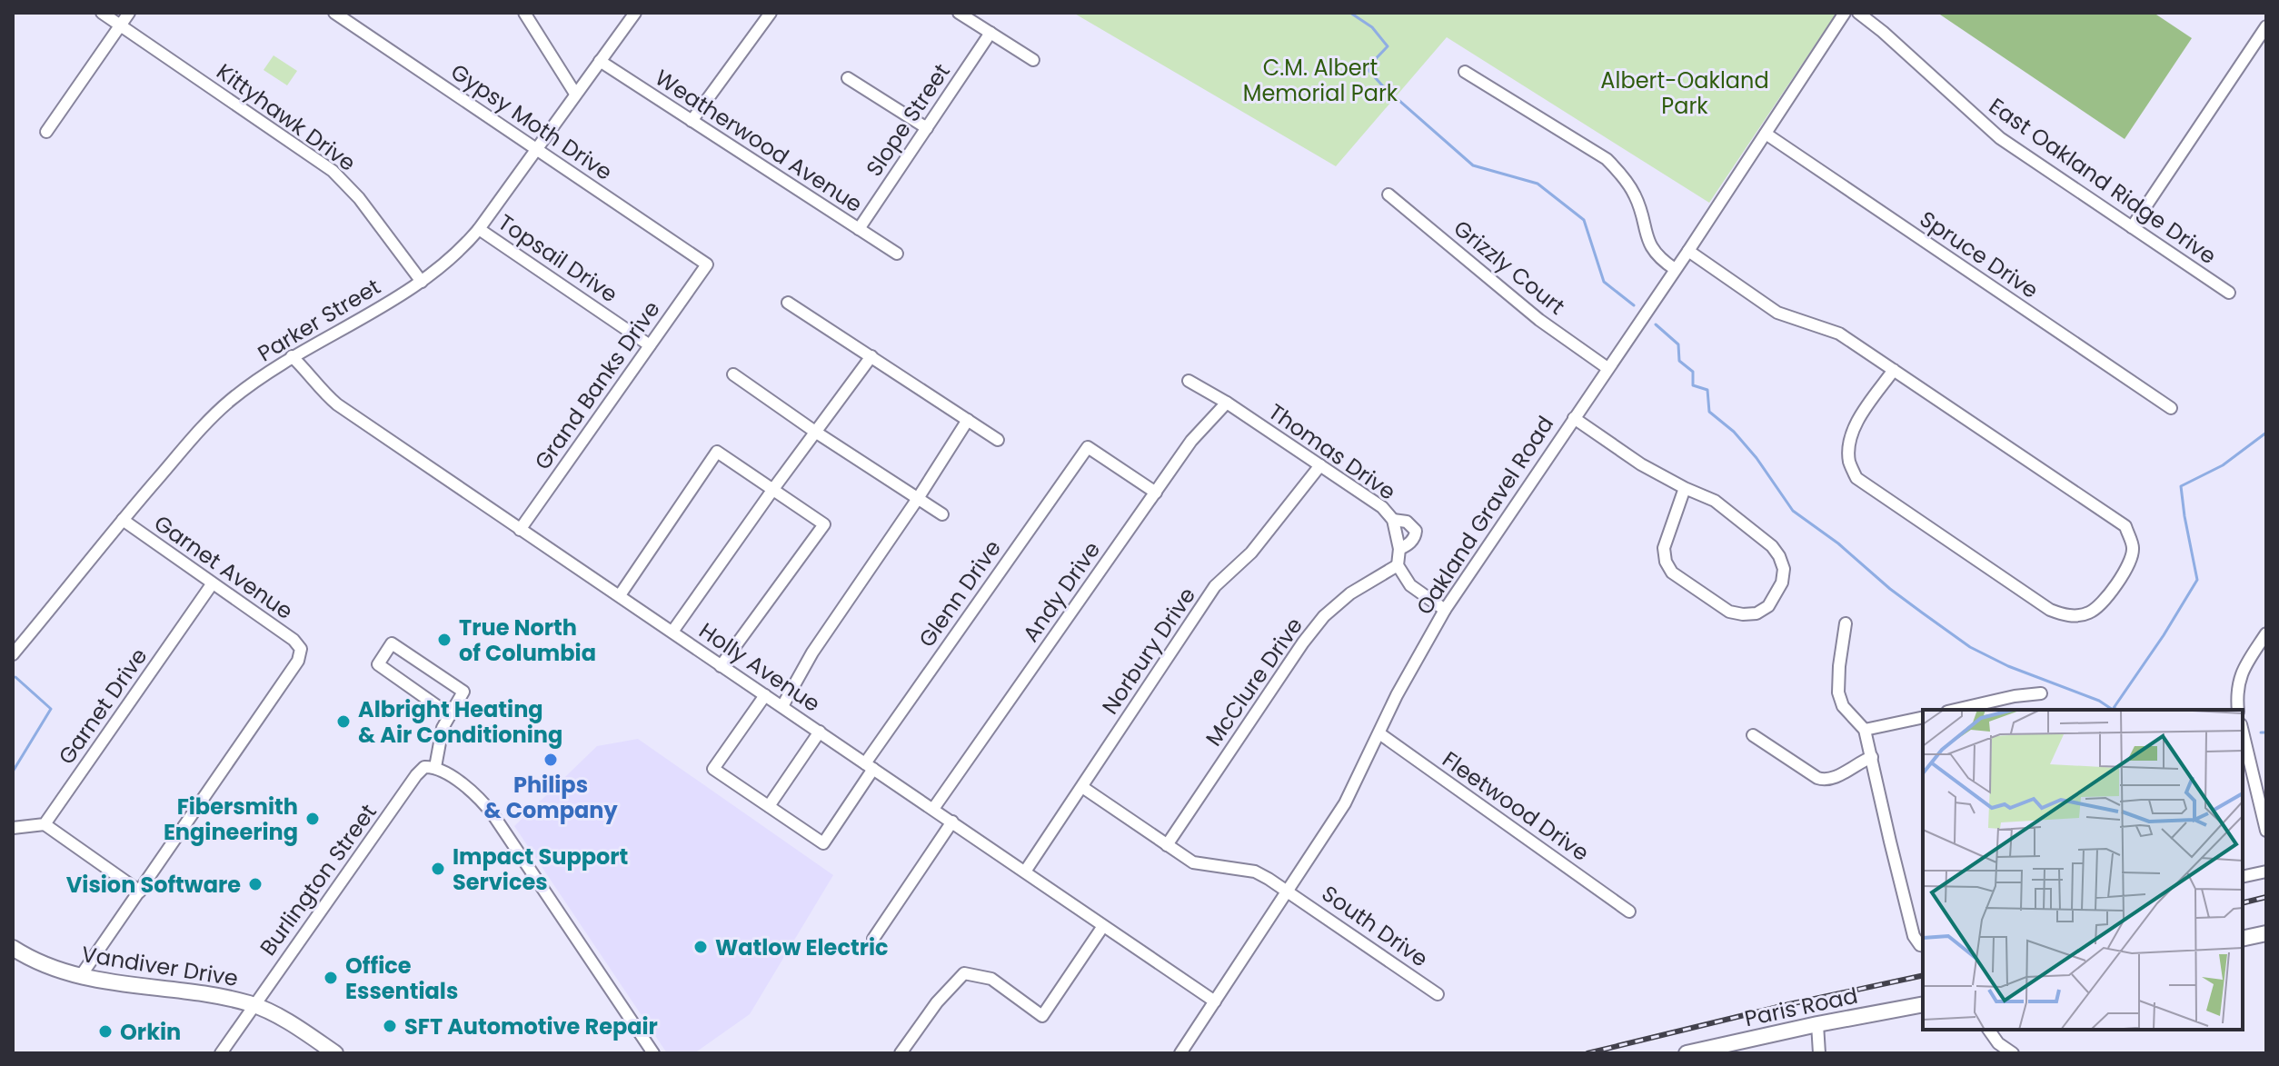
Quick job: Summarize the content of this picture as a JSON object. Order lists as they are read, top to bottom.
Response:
{
  "streets": {
    "main road": ["Vandiver Drive", "Paris Road"],
    "street": [
      "Kittyhawk Drive",
      "Slope Street",
      "Gypsy Moth Drive",
      "Weatherwood Avenue",
      "East Oakland Ridge Drive",
      "Spruce Drive",
      "Topsail Drive",
      "Grizzly Court",
      "Parker Street",
      "Grand Banks Drive",
      "Thomas Drive",
      "Oakland Gravel Road",
      "Garnet Avenue",
      "Andy Drive",
      "Glenn Drive",
      "Norbury Drive",
      "Holly Avenue",
      "McClure Drive",
      "Garnet Drive",
      "Fleetwood Drive",
      "Burlington Street",
      "South Drive"
    ]
  },
  "crossings": [
    ["Kittyhawk Drive", "Parker Street"],
    ["Slope Street", "Weatherwood Avenue"],
    ["Gypsy Moth Drive", "Parker Street"],
    ["Gypsy Moth Drive", "Grand Banks Drive"],
    ["Weatherwood Avenue", "Parker Street"],
    ["Spruce Drive", "Oakland Gravel Road"],
    ["Topsail Drive", "Parker Street"],
    ["Topsail Drive", "Grand Banks Drive"],
    ["Grizzly Court", "Oakland Gravel Road"],
    ["Parker Street", "Garnet Avenue"],
    ["Parker Street", "Holly Avenue"],
    ["Grand Banks Drive", "Holly Avenue"],
    ["Thomas Drive", "Andy Drive"],
    ["Thomas Drive", "Norbury Drive"],
    ["Thomas Drive", "McClure Drive"],
    ["Oakland Gravel Road", "Holly Avenue"],
    ["Oakland Gravel Road", "Fleetwood Drive"],
    ["Oakland Gravel Road", "South Drive"],
    ["Garnet Avenue", "Garnet Drive"],
    ["Andy Drive", "Glenn Drive"],
    ["Andy Drive", "Holly Avenue"],
    ["Glenn Drive", "Holly Avenue"],
    ["Norbury Drive", "Holly Avenue"],
    ["Norbury Drive", "South Drive"],
    ["McClure Drive", "South Drive"],
    ["Burlington Street", "Vandiver Drive"]
  ],
  "parks": ["C.M. Albert Memorial Park", "Albert-Oakland Park"],
  "places": [
    "True North of Columbia",
    "Albright Heating & Air Conditioning",
    "Philips & Company",
    "Fibersmith Engineering",
    "Impact Support Services",
    "Vision Software",
    "Watlow Electric",
    "Office Essentials",
    "SFT Automotive Repair",
    "Orkin"
  ]
}
